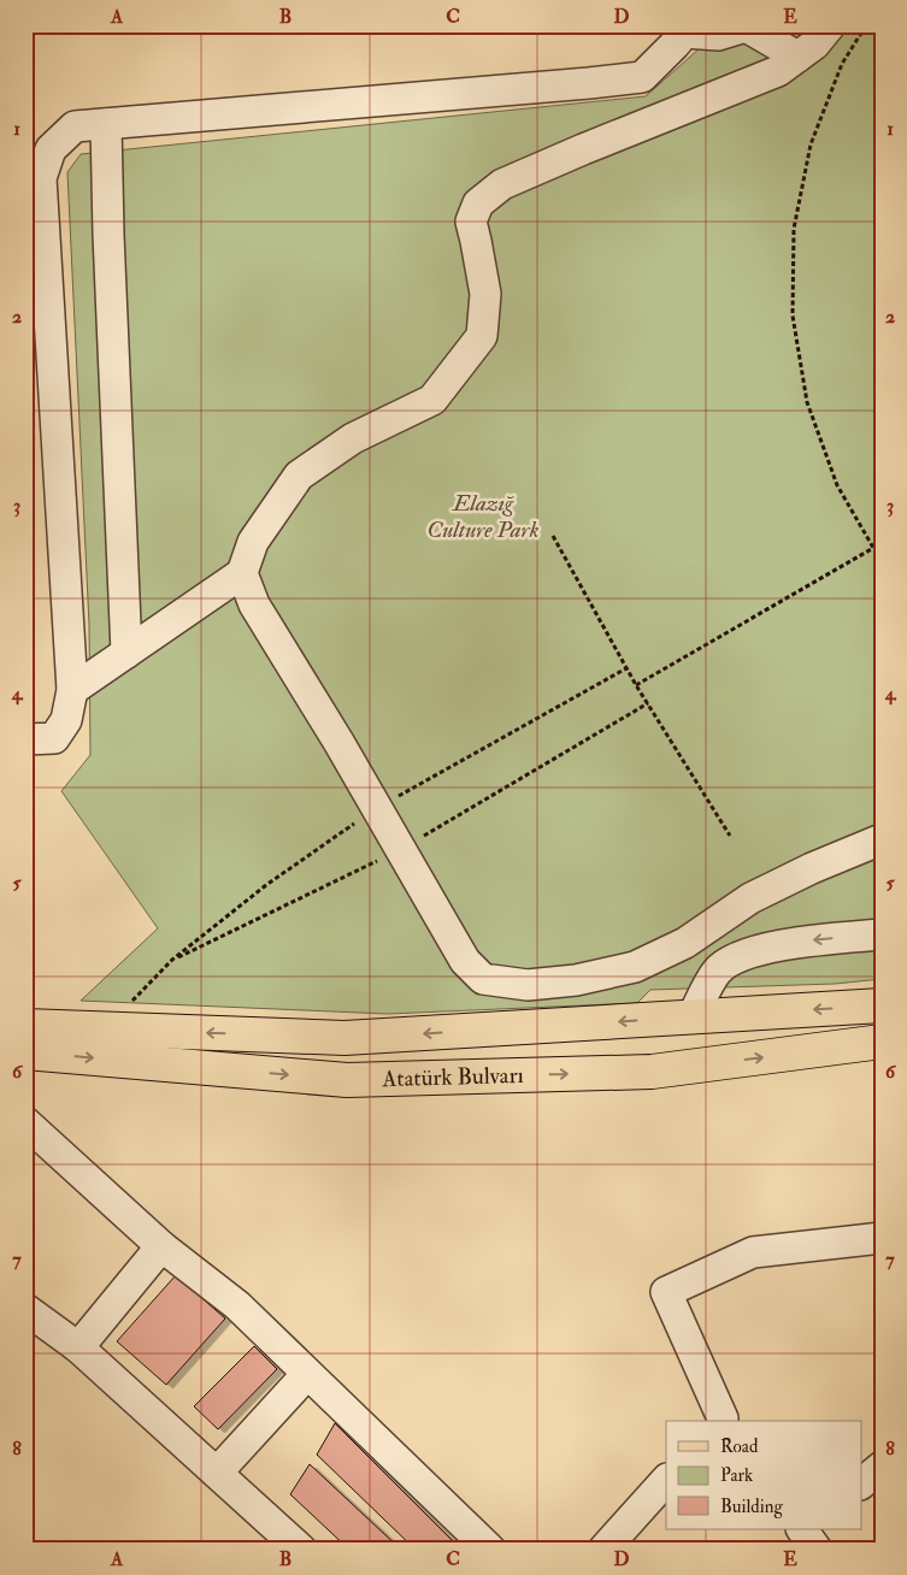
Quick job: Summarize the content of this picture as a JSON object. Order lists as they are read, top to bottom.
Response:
{
  "streets": {
    "main road": ["Atatürk Bulvarı"]
  },
  "parks": ["Elazığ Culture Park"],
  "legend": ["Road", "Park", "Building"],
  "grid": {
    "columns": [
      "A",
      "B",
      "C",
      "D",
      "E"
    ],
    "rows": [
      "1",
      "2",
      "3",
      "4",
      "5",
      "6",
      "7",
      "8"
    ]
  }
}
